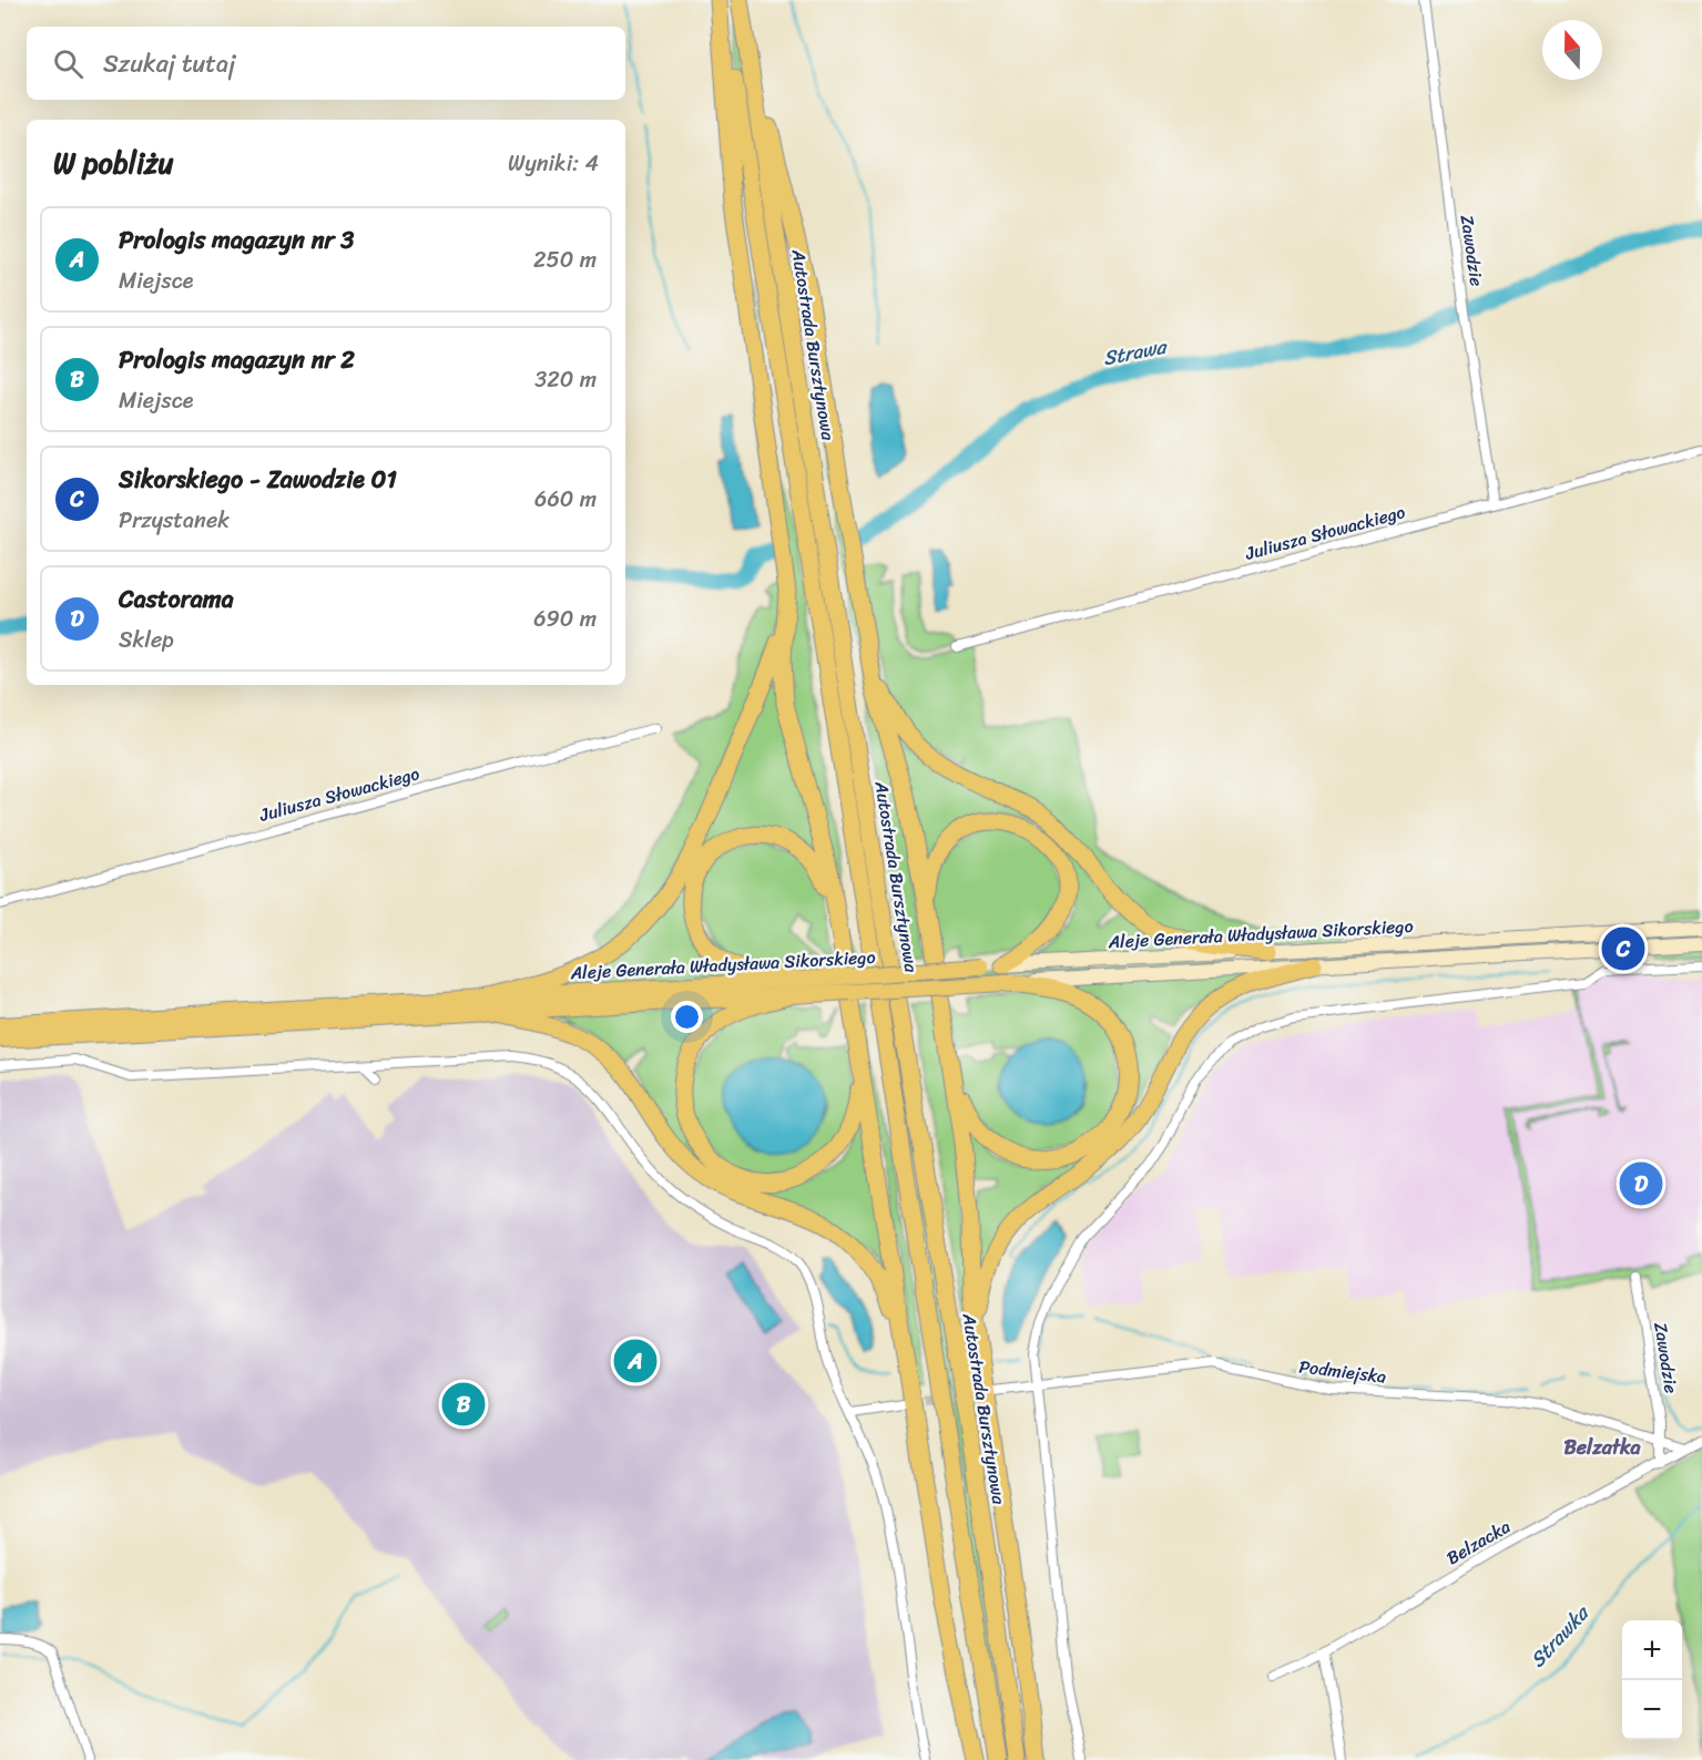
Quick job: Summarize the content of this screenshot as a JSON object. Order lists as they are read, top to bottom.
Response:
{
  "streets": {
    "highway": ["Autostrada Bursztynowa"],
    "main road": ["Aleje Generała Władysława Sikorskiego"],
    "street": [
      "Zawodzie",
      "Juliusza Słowackiego",
      "Podmiejska",
      "Belzacka"
    ]
  },
  "crossings": [
    ["Zawodzie", "Juliusza Słowackiego"],
    ["Zawodzie", "Podmiejska"],
    ["Zawodzie", "Belzacka"],
    ["Podmiejska", "Belzacka"]
  ],
  "districts": ["Belzatka"],
  "water": ["Strawa", "Strawka"],
  "north": "top",
  "page": {
    "search": "Szukaj tutaj",
    "heading": ["W pobliżu", "Wyniki: 4"],
    "list": [
      {
        "mark": "A",
        "name": "Prologis magazyn nr 3",
        "note": "Miejsce",
        "value": "250 m"
      },
      {
        "mark": "B",
        "name": "Prologis magazyn nr 2",
        "note": "Miejsce",
        "value": "320 m"
      },
      {
        "mark": "C",
        "name": "Sikorskiego - Zawodzie 01",
        "note": "Przystanek",
        "value": "660 m"
      },
      {
        "mark": "D",
        "name": "Castorama",
        "note": "Sklep",
        "value": "690 m"
      }
    ],
    "pins": [
      "C",
      "D",
      "A",
      "B"
    ],
    "map_buttons": ["+", "−"]
  }
}
